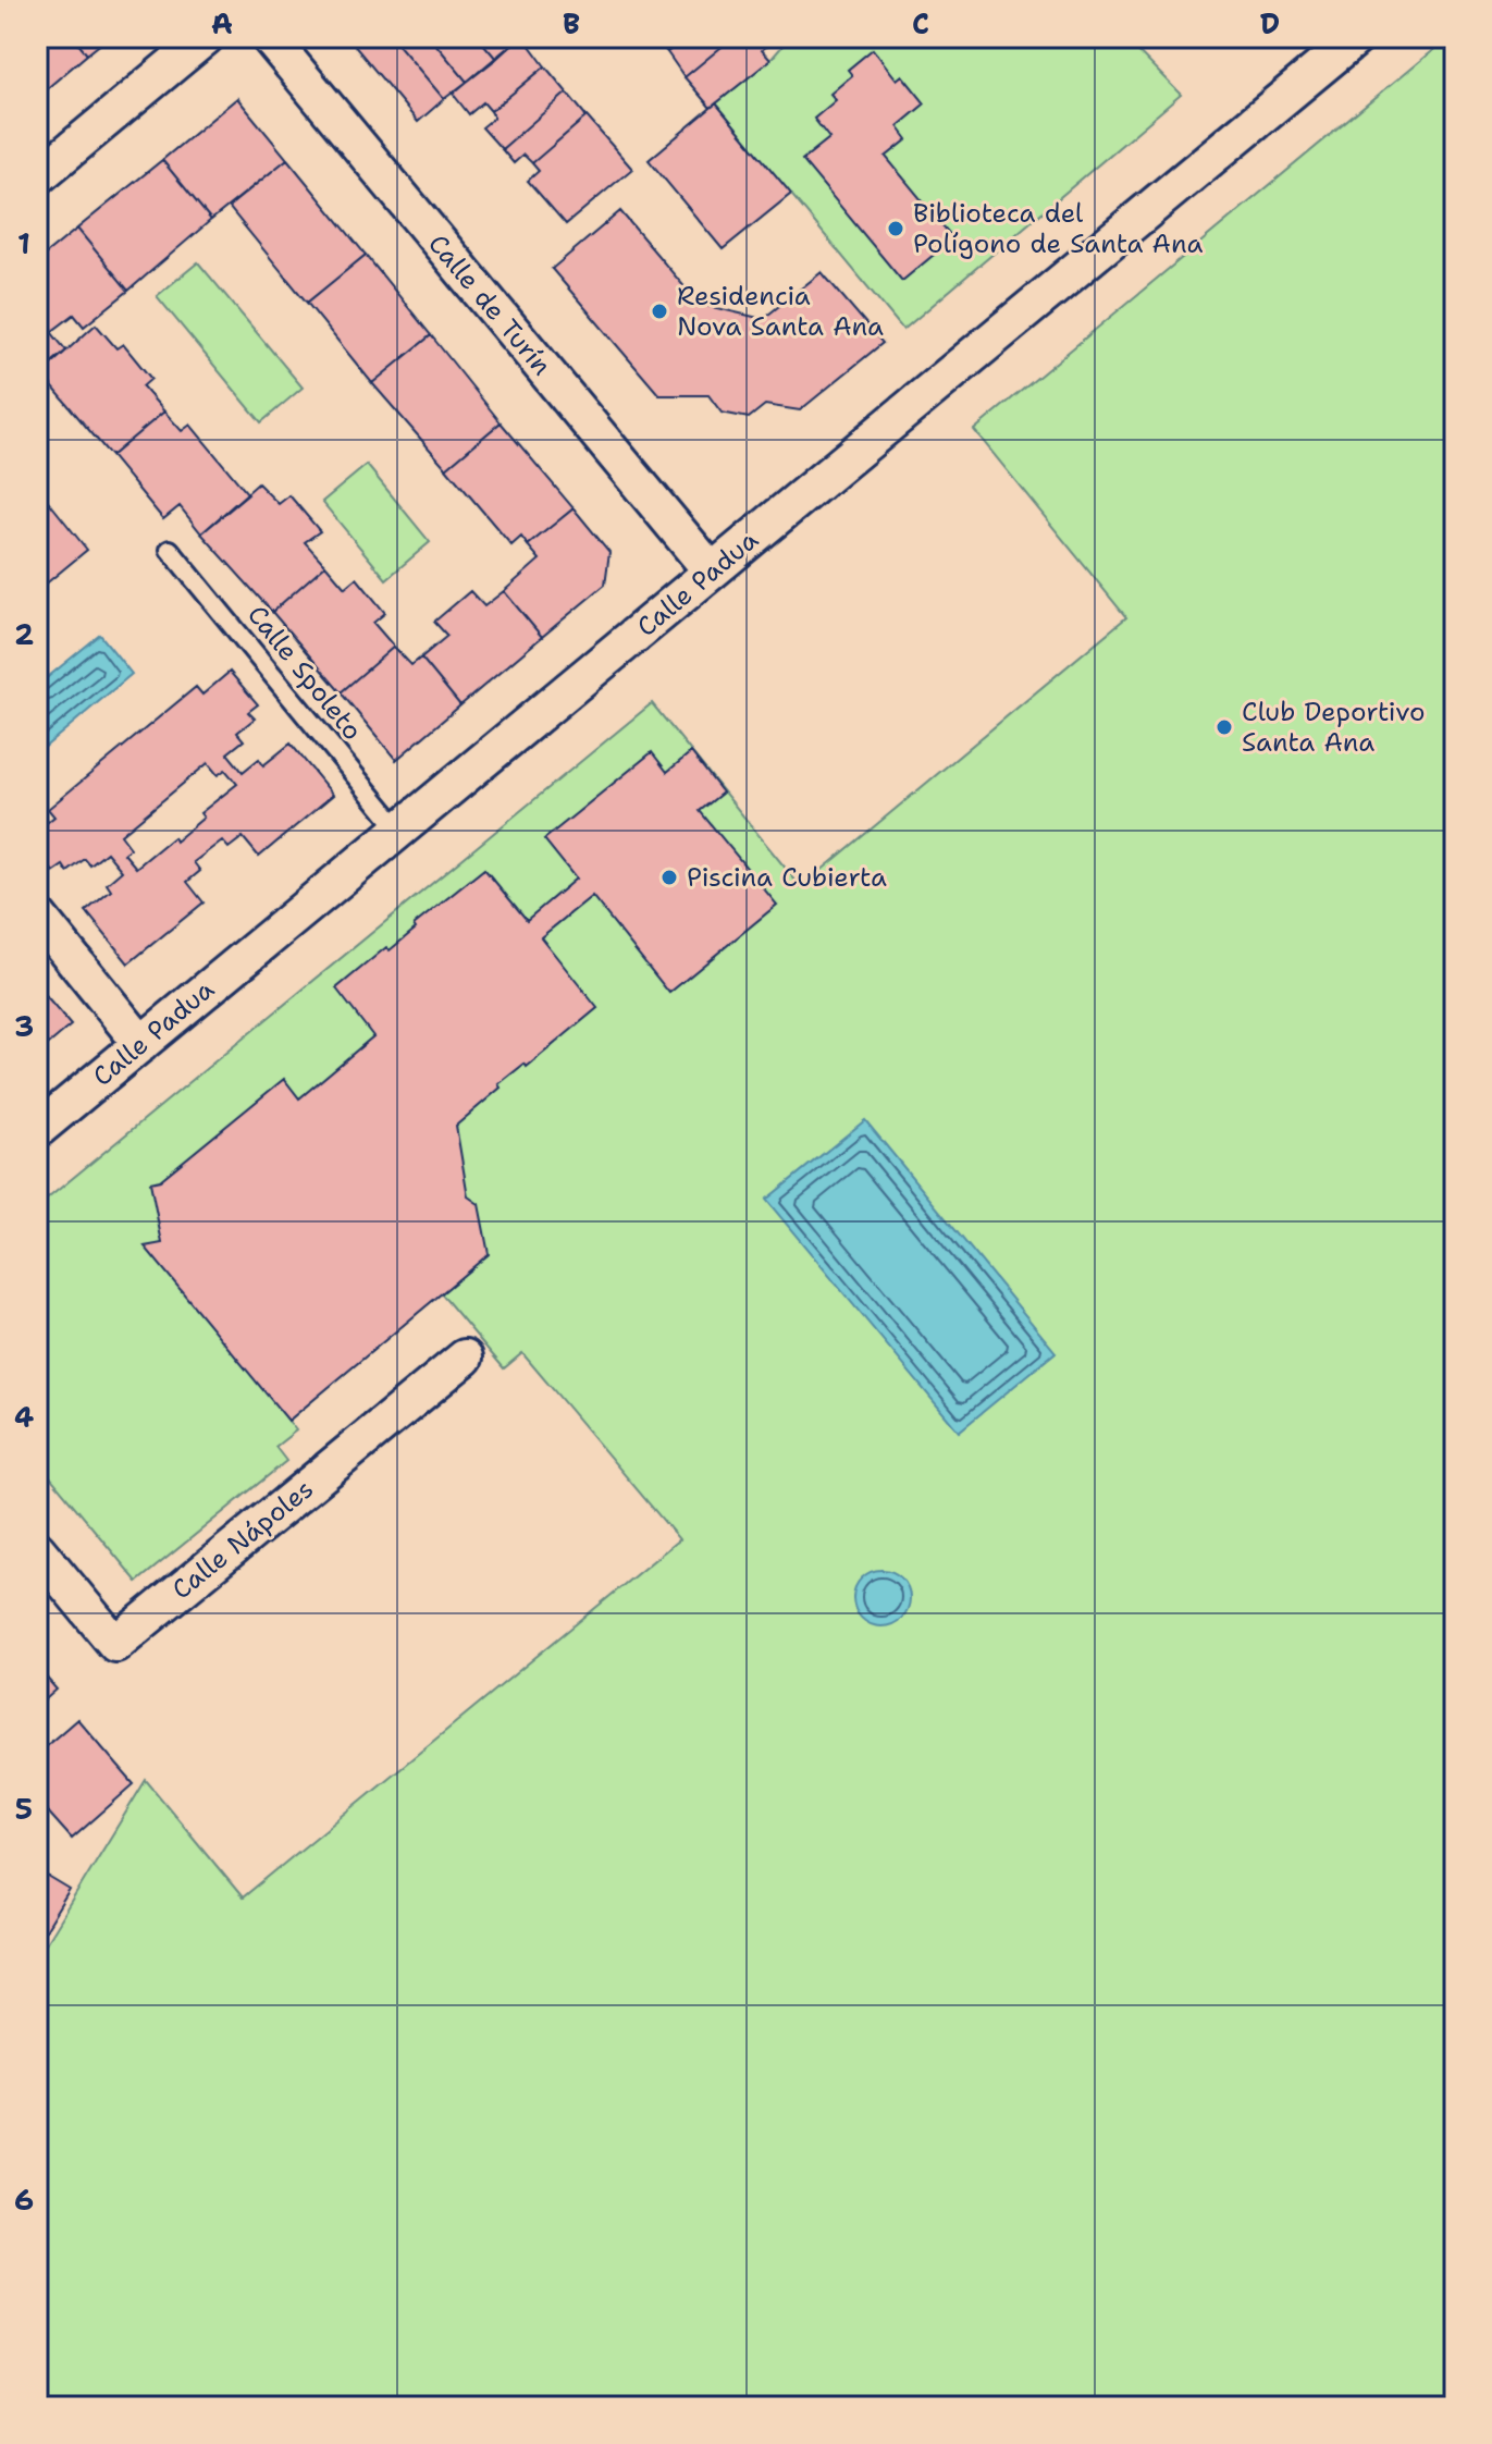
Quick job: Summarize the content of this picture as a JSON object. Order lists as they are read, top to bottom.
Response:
{
  "streets": {
    "street": ["Calle de Turín", "Calle Padua", "Calle Nápoles"],
    "lane": ["Calle Spoleto"]
  },
  "crossings": [
    ["Calle de Turín", "Calle Padua"],
    ["Calle Padua", "Calle Spoleto"]
  ],
  "places": [
    "Biblioteca del Polígono de Santa Ana",
    "Residencia Nova Santa Ana",
    "Club Deportivo Santa Ana",
    "Piscina Cubierta"
  ],
  "grid": {
    "columns": [
      "A",
      "B",
      "C",
      "D"
    ],
    "rows": [
      "1",
      "2",
      "3",
      "4",
      "5",
      "6"
    ]
  }
}
